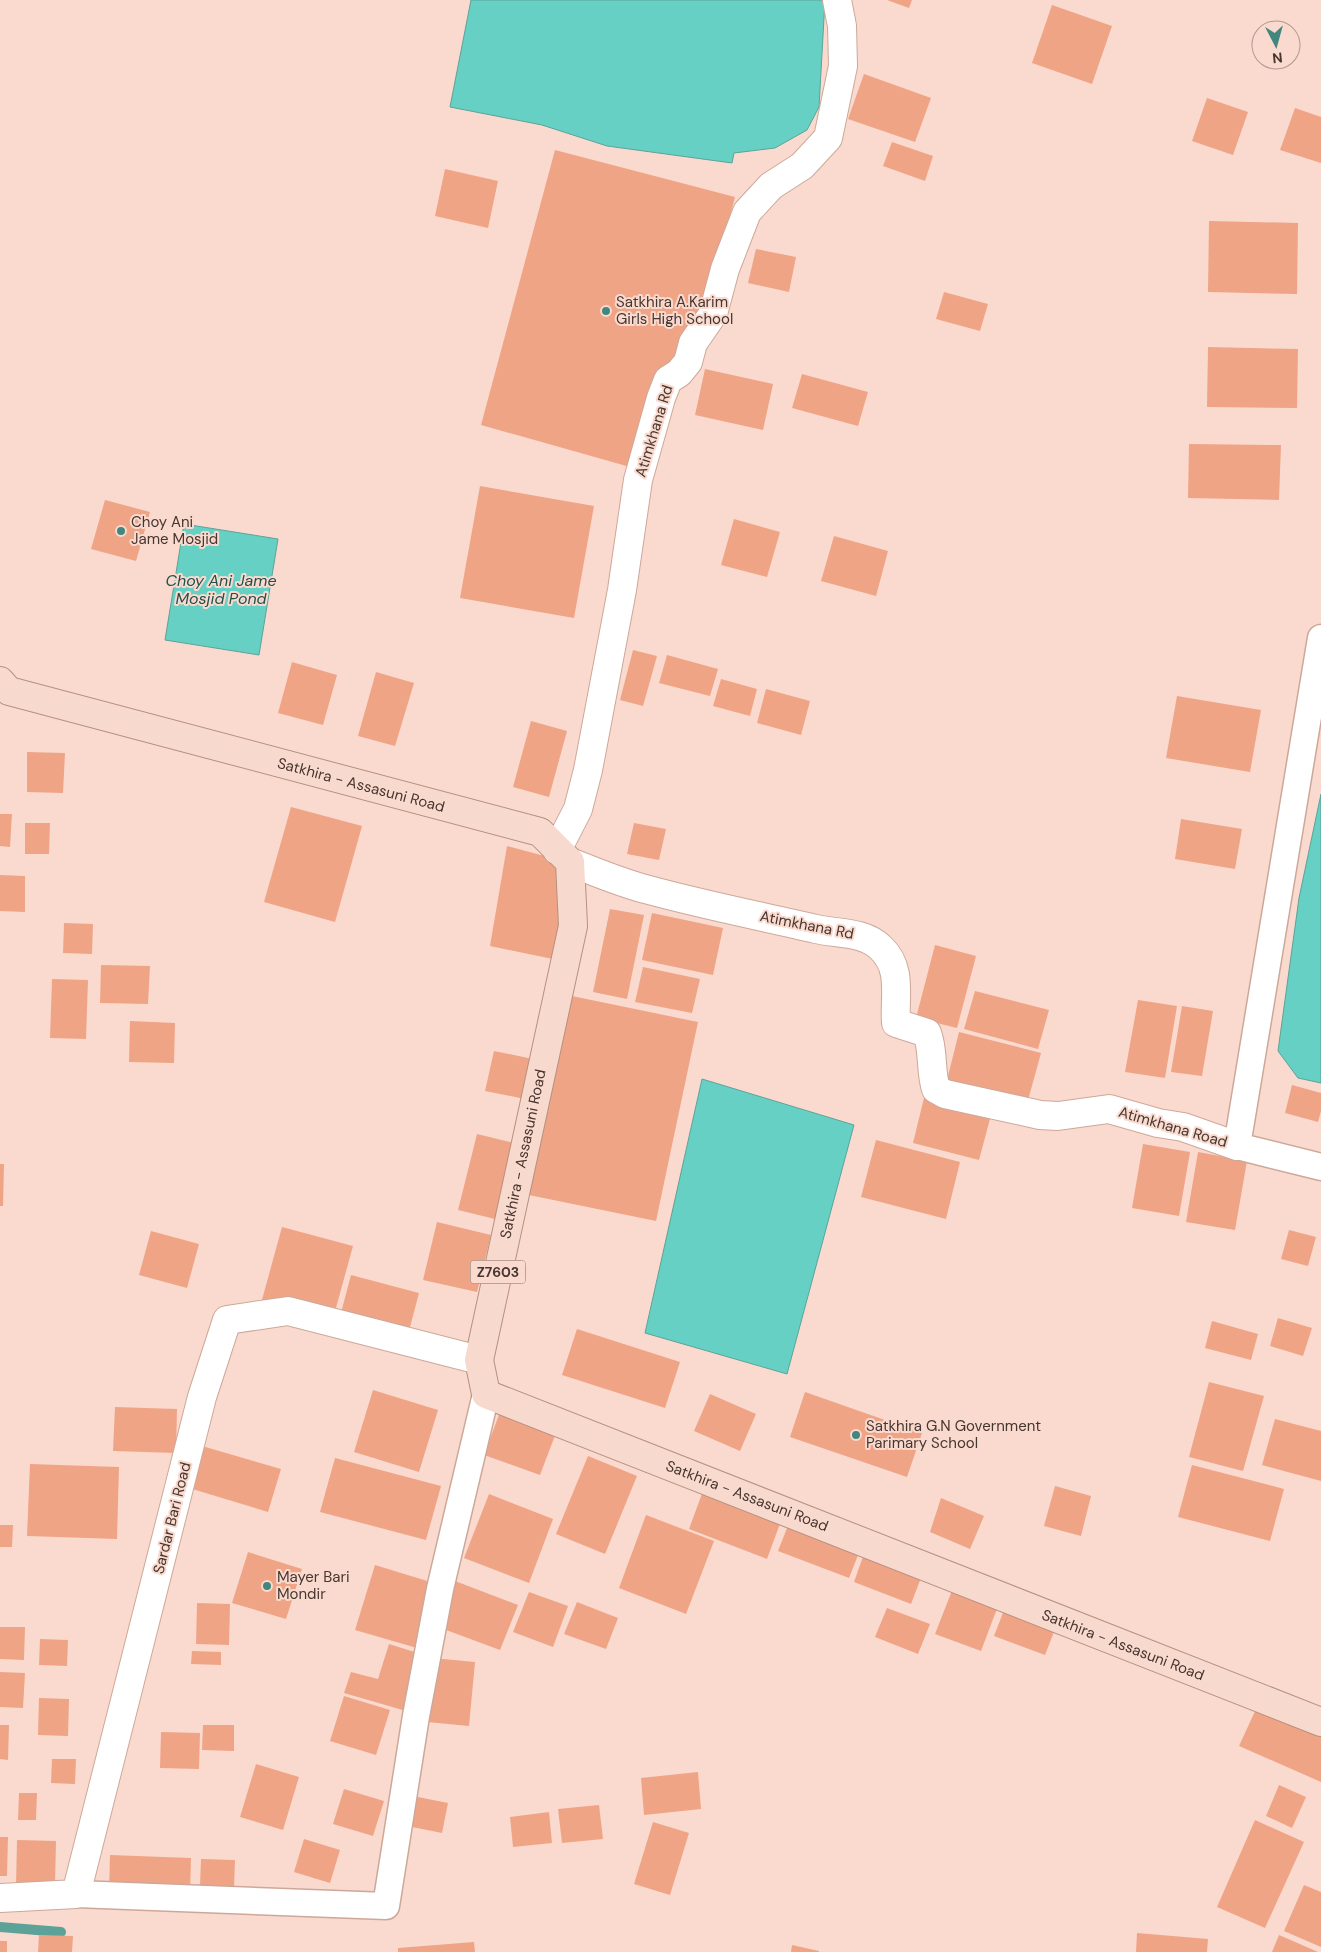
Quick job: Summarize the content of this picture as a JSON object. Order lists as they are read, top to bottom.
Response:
{
  "streets": {
    "main road": [
      "Atimkhana Rd",
      "Satkhira - Assasuni Road",
      "Atimkhana Road",
      "Z7603",
      "Sardar Bari Road"
    ]
  },
  "crossings": [
    ["Atimkhana Rd", "Satkhira - Assasuni Road"],
    ["Atimkhana Rd", "Atimkhana Road"],
    ["Satkhira - Assasuni Road", "Sardar Bari Road"]
  ],
  "water": ["Choy Ani Jame Mosjid Pond"],
  "places": [
    "Satkhira A.Karim Girls High School",
    "Choy Ani Jame Mosjid",
    "Satkhira G.N Government Parimary School",
    "Mayer Bari Mondir"
  ],
  "north": "bottom"
}
